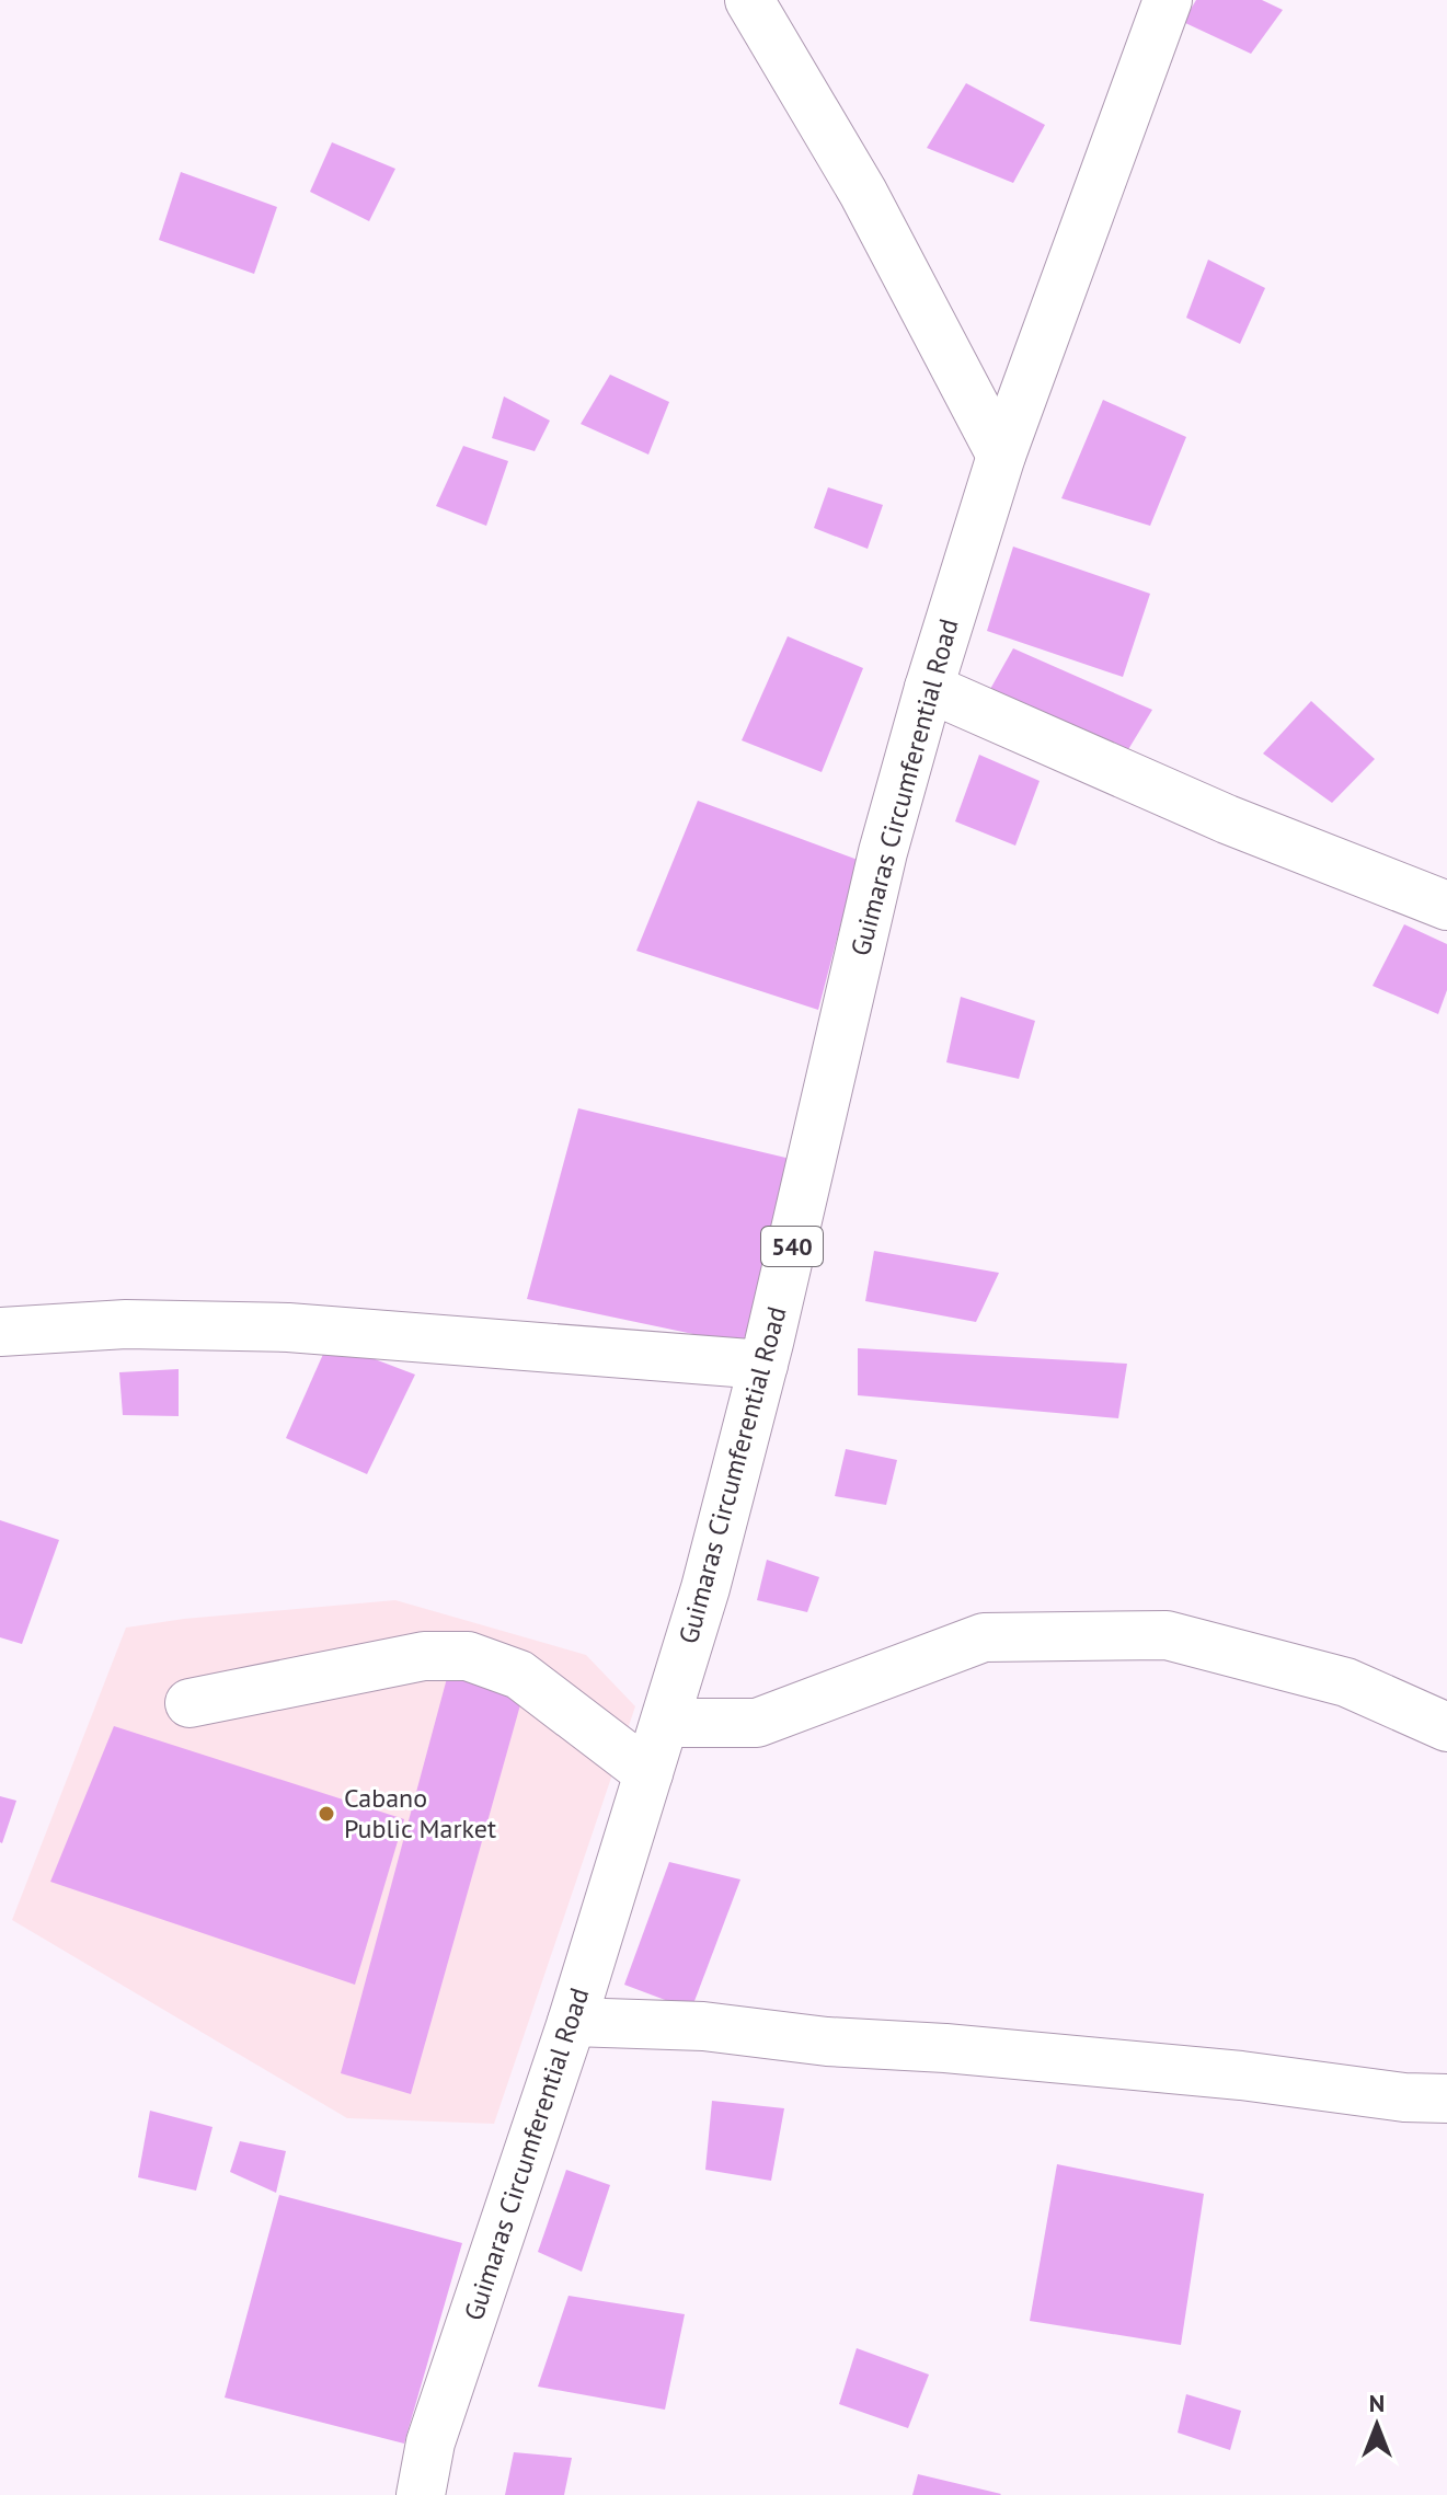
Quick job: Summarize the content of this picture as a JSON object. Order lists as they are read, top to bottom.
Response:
{
  "streets": {
    "street": ["Guimaras Circumferential Road", "540"]
  },
  "places": ["Cabano Public Market"],
  "north": "top"
}
